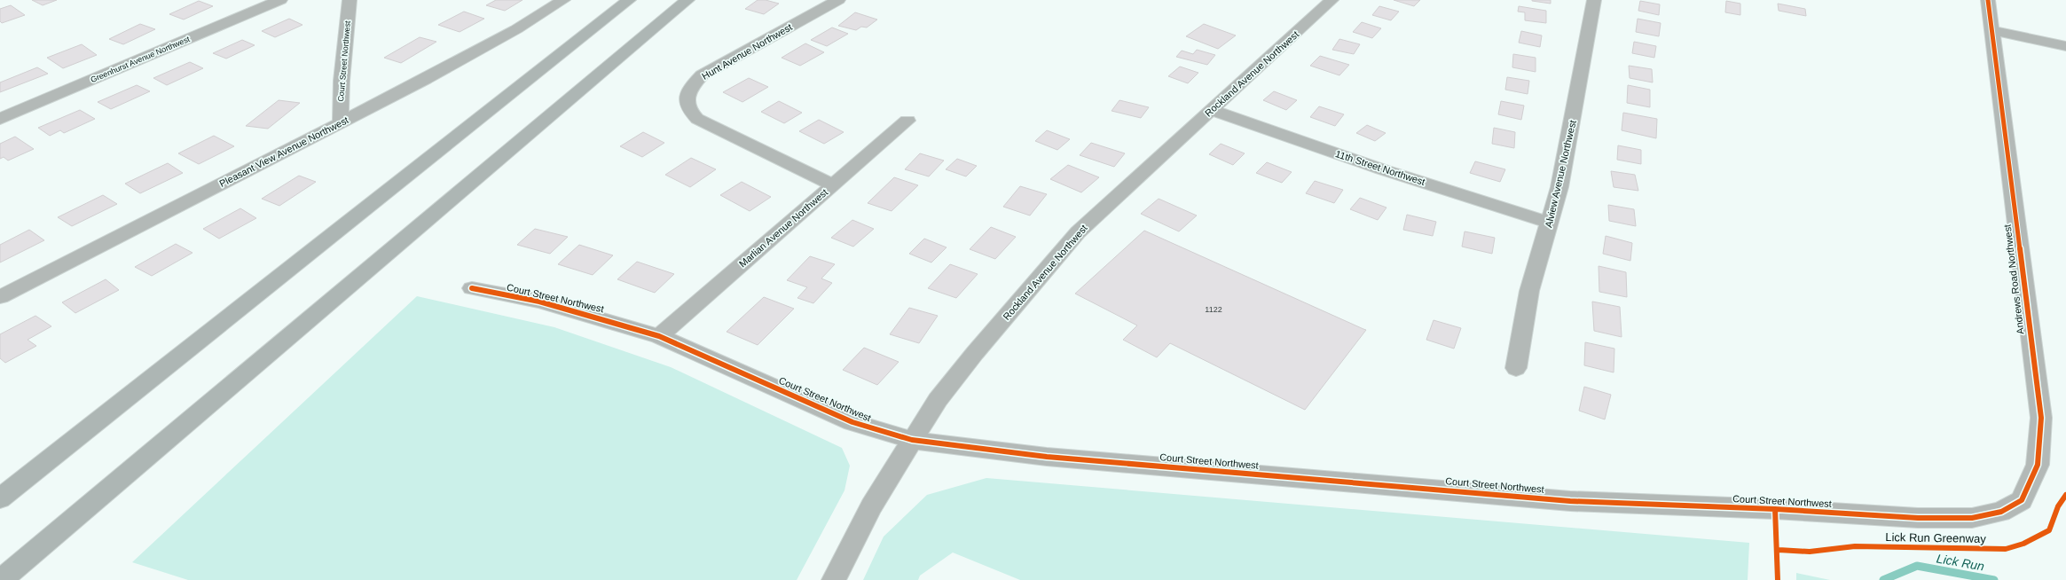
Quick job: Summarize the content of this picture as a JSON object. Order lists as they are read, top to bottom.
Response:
{
  "streets": {
    "street": [
      "Hunt Avenue Northwest",
      "Greenhurst Avenue Northwest",
      "Court Street Northwest",
      "Rockland Avenue Northwest",
      "Pleasant View Avenue Northwest",
      "11th Street Northwest",
      "Alview Avenue Northwest",
      "Marlian Avenue Northwest",
      "Andrews Road Northwest"
    ],
    "cycle path": ["Lick Run Greenway"]
  },
  "crossings": [
    ["Hunt Avenue Northwest", "Marlian Avenue Northwest"],
    ["Court Street Northwest", "Rockland Avenue Northwest"],
    ["Court Street Northwest", "Pleasant View Avenue Northwest"],
    ["Court Street Northwest", "Marlian Avenue Northwest"],
    ["Court Street Northwest", "Andrews Road Northwest"],
    ["Rockland Avenue Northwest", "11th Street Northwest"],
    ["11th Street Northwest", "Alview Avenue Northwest"]
  ],
  "water": ["Lick Run"],
  "house_numbers": ["1122"]
}
